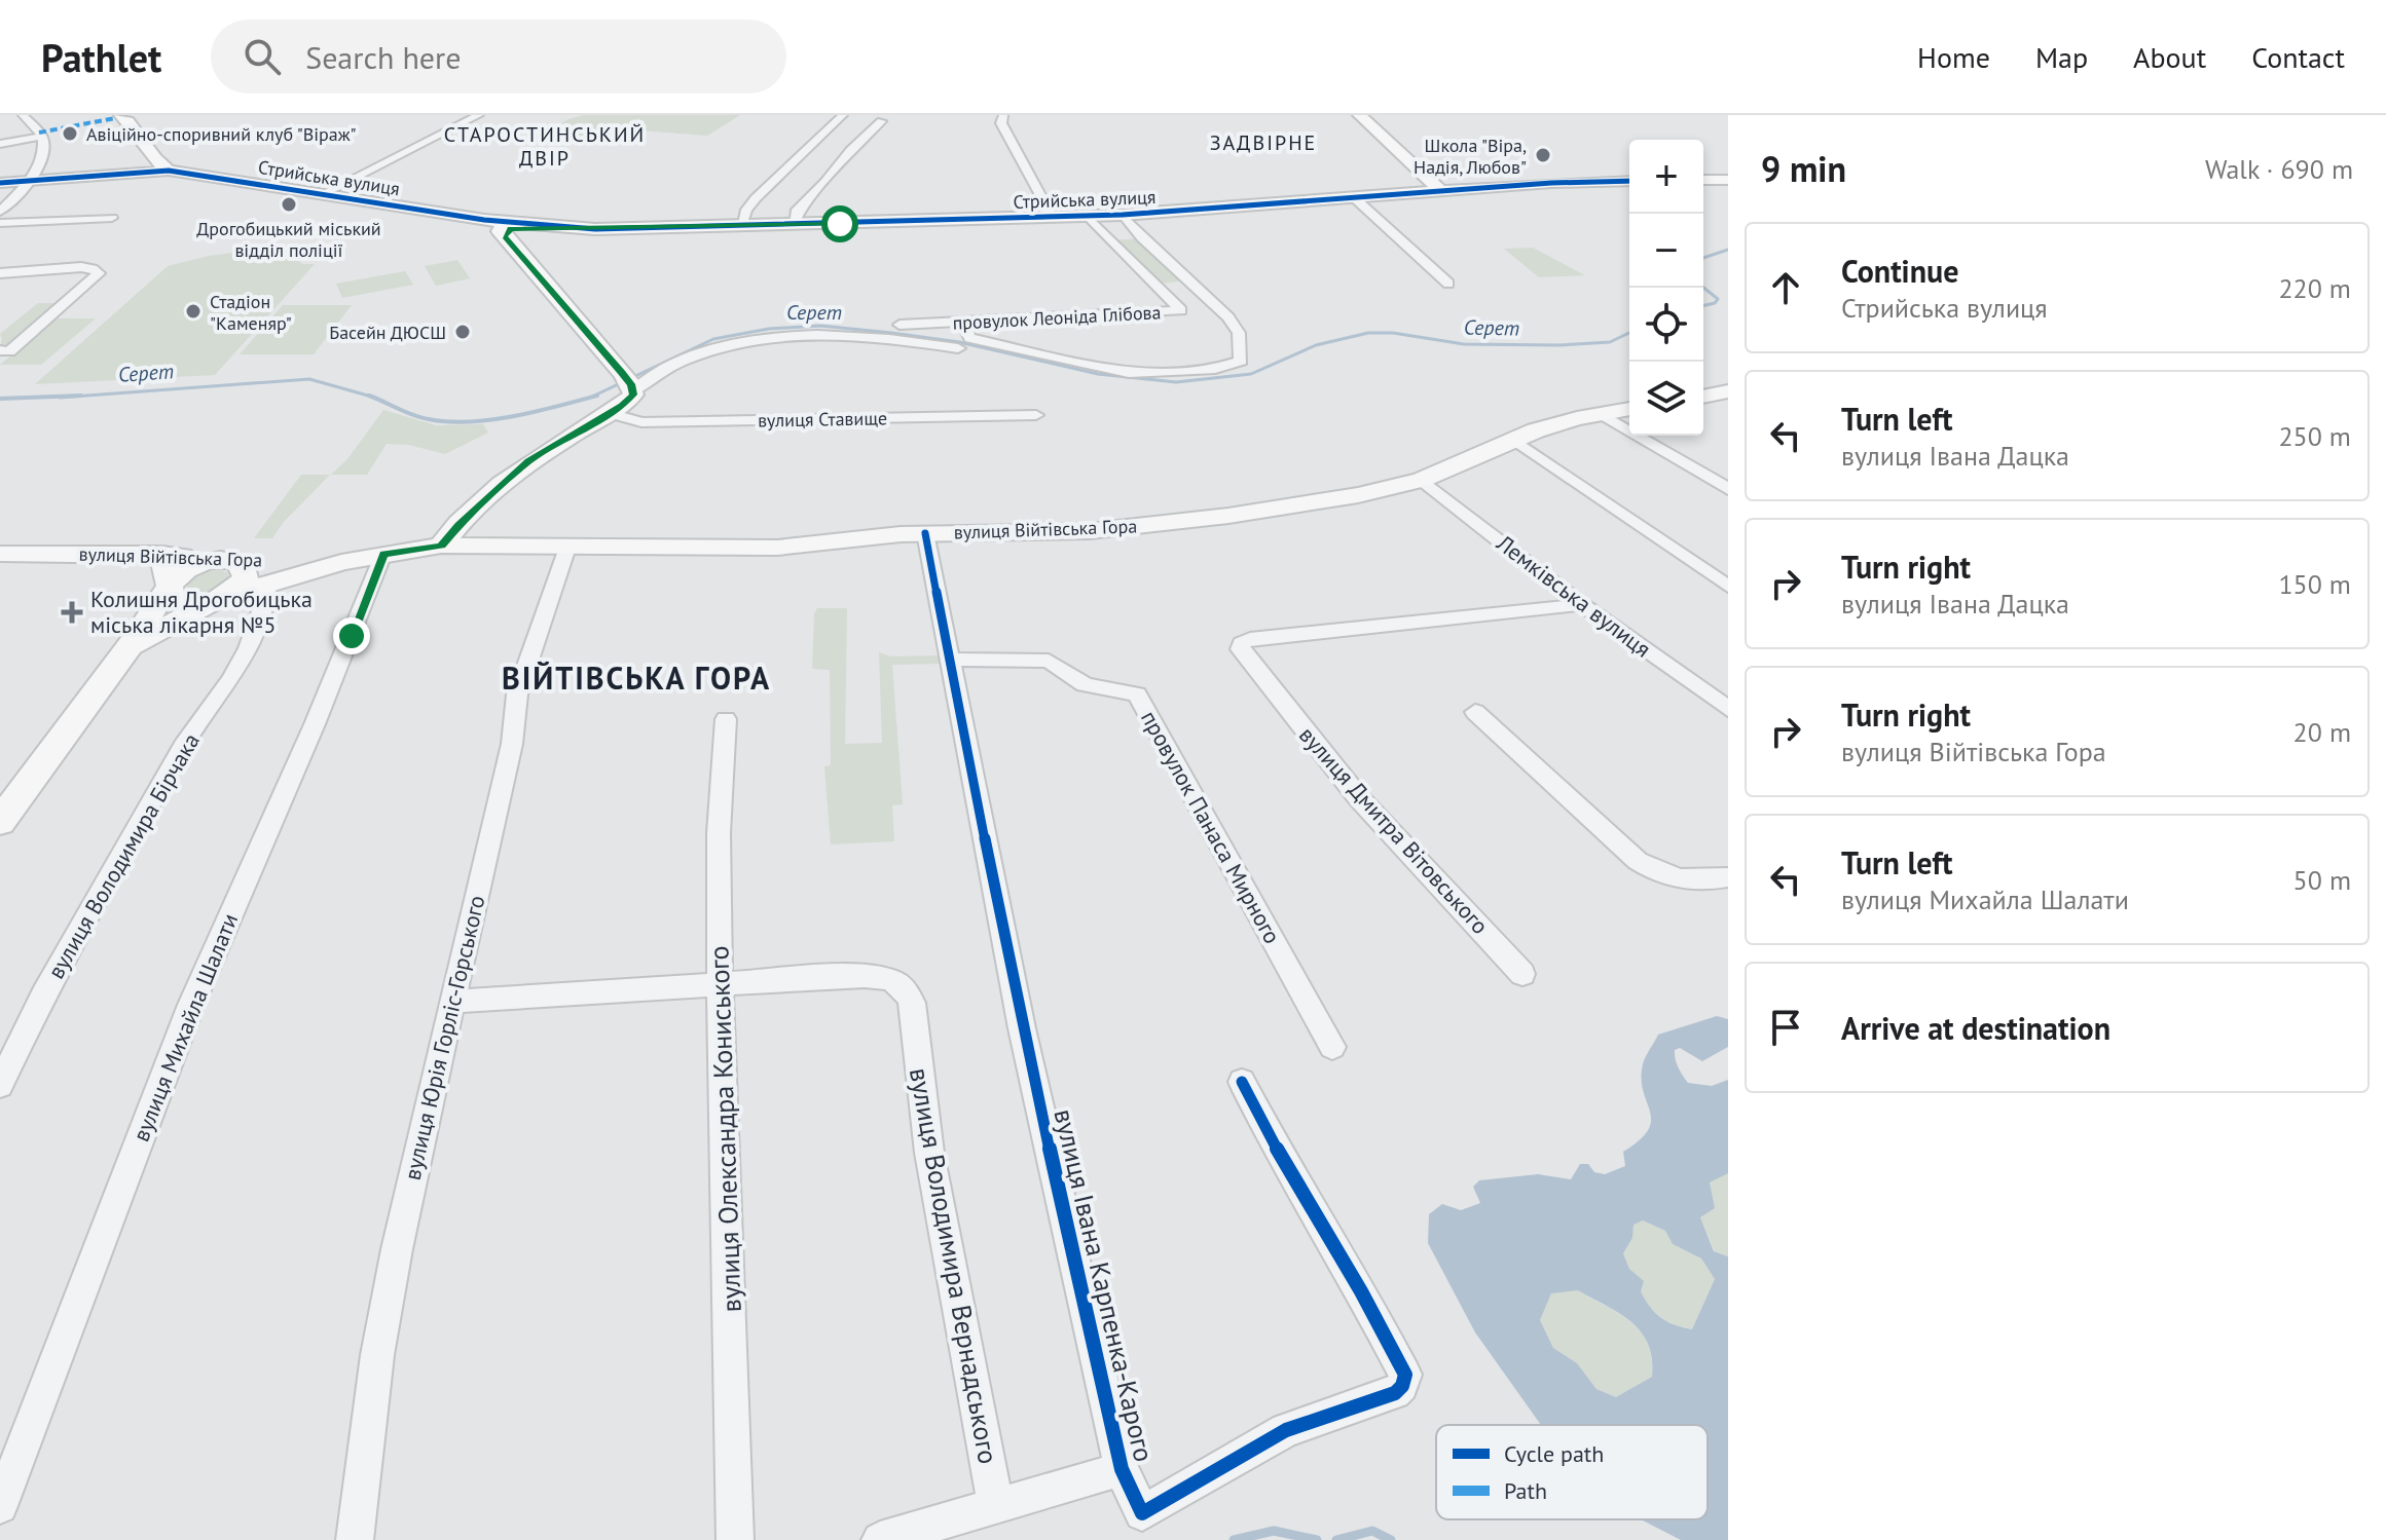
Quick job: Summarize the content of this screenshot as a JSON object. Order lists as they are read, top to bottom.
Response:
{
  "streets": {
    "street": [
      "Стрийська вулиця",
      "провулок Леоніда Глібова",
      "вулиця Ставище",
      "вулиця Війтівська Гора",
      "Лемківська вулиця",
      "провулок Панаса Мирного",
      "вулиця Дмитра Вітовського",
      "вулиця Володимира Бірчака",
      "вулиця Михайла Шалати",
      "вулиця Юрія Горліс-Горського",
      "вулиця Олександра Кониського",
      "вулиця Володимира Вернадського",
      "вулиця Івана Карпенка-Карого"
    ]
  },
  "crossings": [
    ["Стрийська вулиця", "провулок Леоніда Глібова"],
    ["вулиця Війтівська Гора", "Лемківська вулиця"],
    ["вулиця Війтівська Гора", "вулиця Володимира Бірчака"],
    ["вулиця Війтівська Гора", "вулиця Михайла Шалати"],
    ["вулиця Війтівська Гора", "вулиця Юрія Горліс-Горського"],
    ["вулиця Війтівська Гора", "вулиця Івана Карпенка-Карого"],
    ["Лемківська вулиця", "вулиця Дмитра Вітовського"],
    ["провулок Панаса Мирного", "вулиця Івана Карпенка-Карого"],
    ["вулиця Юрія Горліс-Горського", "вулиця Володимира Вернадського"],
    ["вулиця Олександра Кониського", "вулиця Володимира Вернадського"]
  ],
  "districts": ["СТАРОСТИНСЬКИЙ ДВІР", "ЗАДВІРНЕ", "ВІЙТІВСЬКА ГОРА"],
  "water": ["Серет"],
  "places": {
    "other": [
      "Авіційно-споривний клуб \"Віраж\"",
      "Школа \"Віра, Надія, Любов\"",
      "Дрогобицький міський відділ поліції",
      "Стадіон \"Каменяр\"",
      "Басейн ДЮСШ"
    ],
    "health": ["Колишня Дрогобицька міська лікарня №5"]
  },
  "legend": ["Cycle path", "Path"],
  "page": {
    "header": "Pathlet",
    "search": "Search here",
    "nav": [
      "Home",
      "Map",
      "About",
      "Contact"
    ],
    "heading": ["9 min", "Walk · 690 m"],
    "map_buttons": ["+", "−"],
    "list": [
      ["Continue", "Стрийська вулиця", "220 m"],
      ["Turn left", "вулиця Івана Дацка", "250 m"],
      ["Turn right", "вулиця Івана Дацка", "150 m"],
      ["Turn right", "вулиця Війтівська Гора", "20 m"],
      ["Turn left", "вулиця Михайла Шалати", "50 m"],
      "Arrive at destination"
    ]
  }
}
